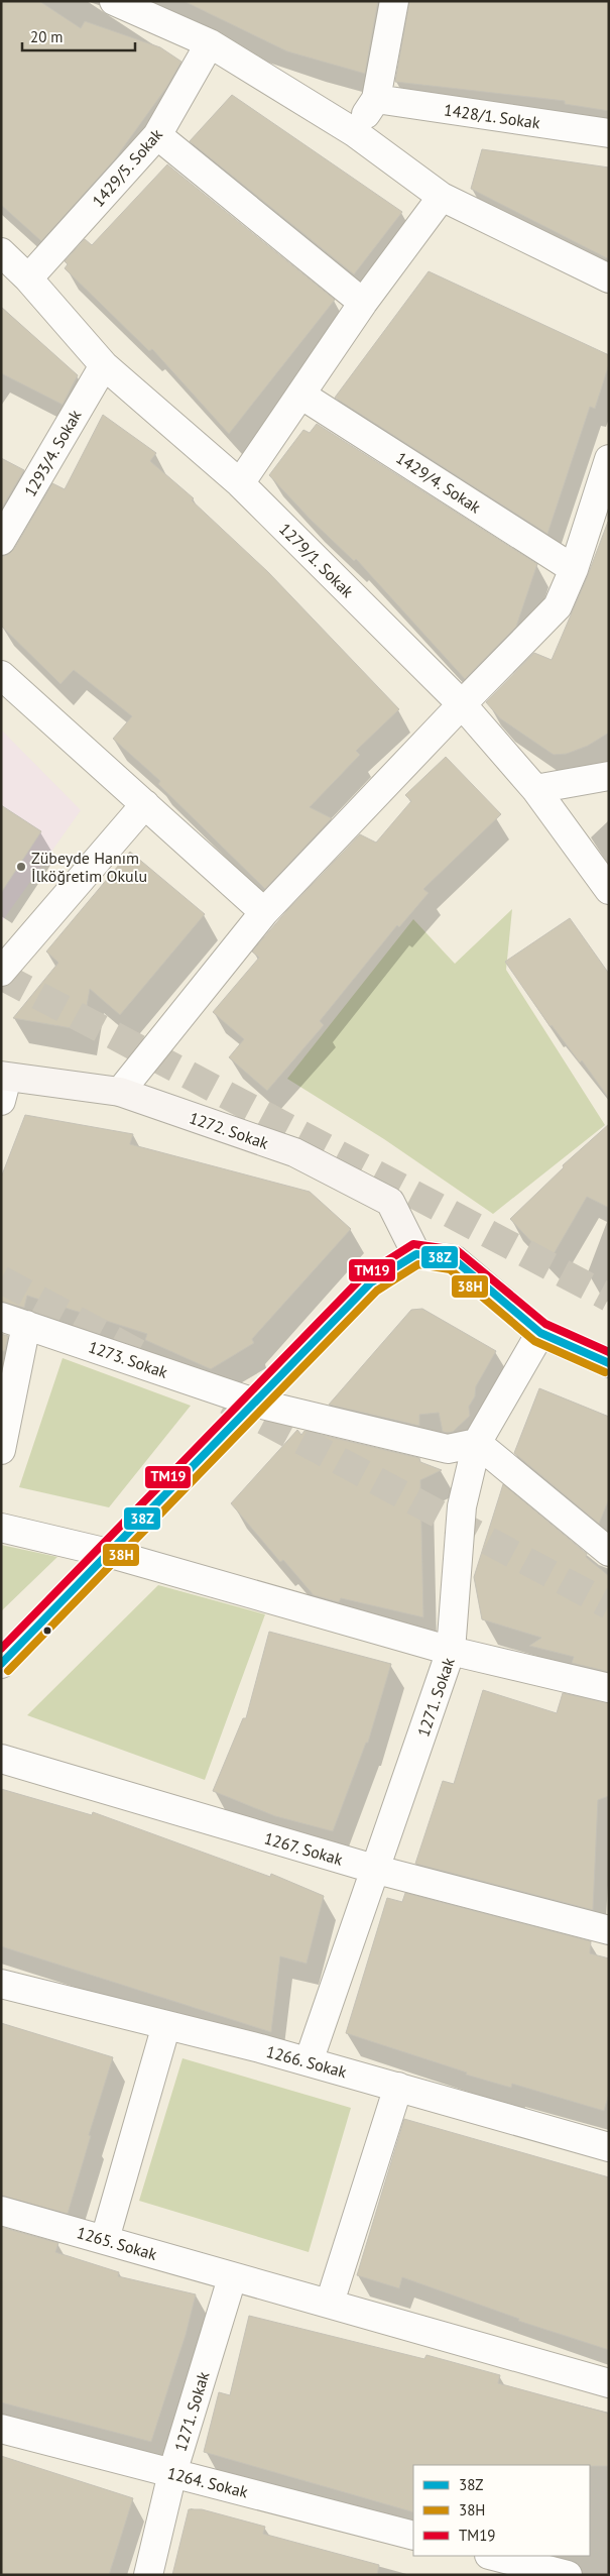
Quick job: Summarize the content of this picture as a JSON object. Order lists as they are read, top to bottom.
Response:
{
  "streets": {
    "main road": ["1272. Sokak"],
    "street": [
      "1428/1. Sokak",
      "1429/5. Sokak",
      "1293/4. Sokak",
      "1429/4. Sokak",
      "1279/1. Sokak",
      "1273. Sokak",
      "1271. Sokak",
      "1267. Sokak",
      "1266. Sokak",
      "1265. Sokak",
      "1264. Sokak"
    ]
  },
  "crossings": [
    ["1429/5. Sokak", "1279/1. Sokak"],
    ["1293/4. Sokak", "1279/1. Sokak"],
    ["1273. Sokak", "1271. Sokak"],
    ["1271. Sokak", "1267. Sokak"],
    ["1271. Sokak", "1266. Sokak"],
    ["1271. Sokak", "1265. Sokak"],
    ["1271. Sokak", "1264. Sokak"]
  ],
  "places": ["Zübeyde Hanım İlköğretim Okulu"],
  "lines": ["transit line TM19", "transit line 38Z", "transit line 38H"],
  "legend": ["38Z", "38H", "TM19"],
  "scale_bar": "20 m"
}
